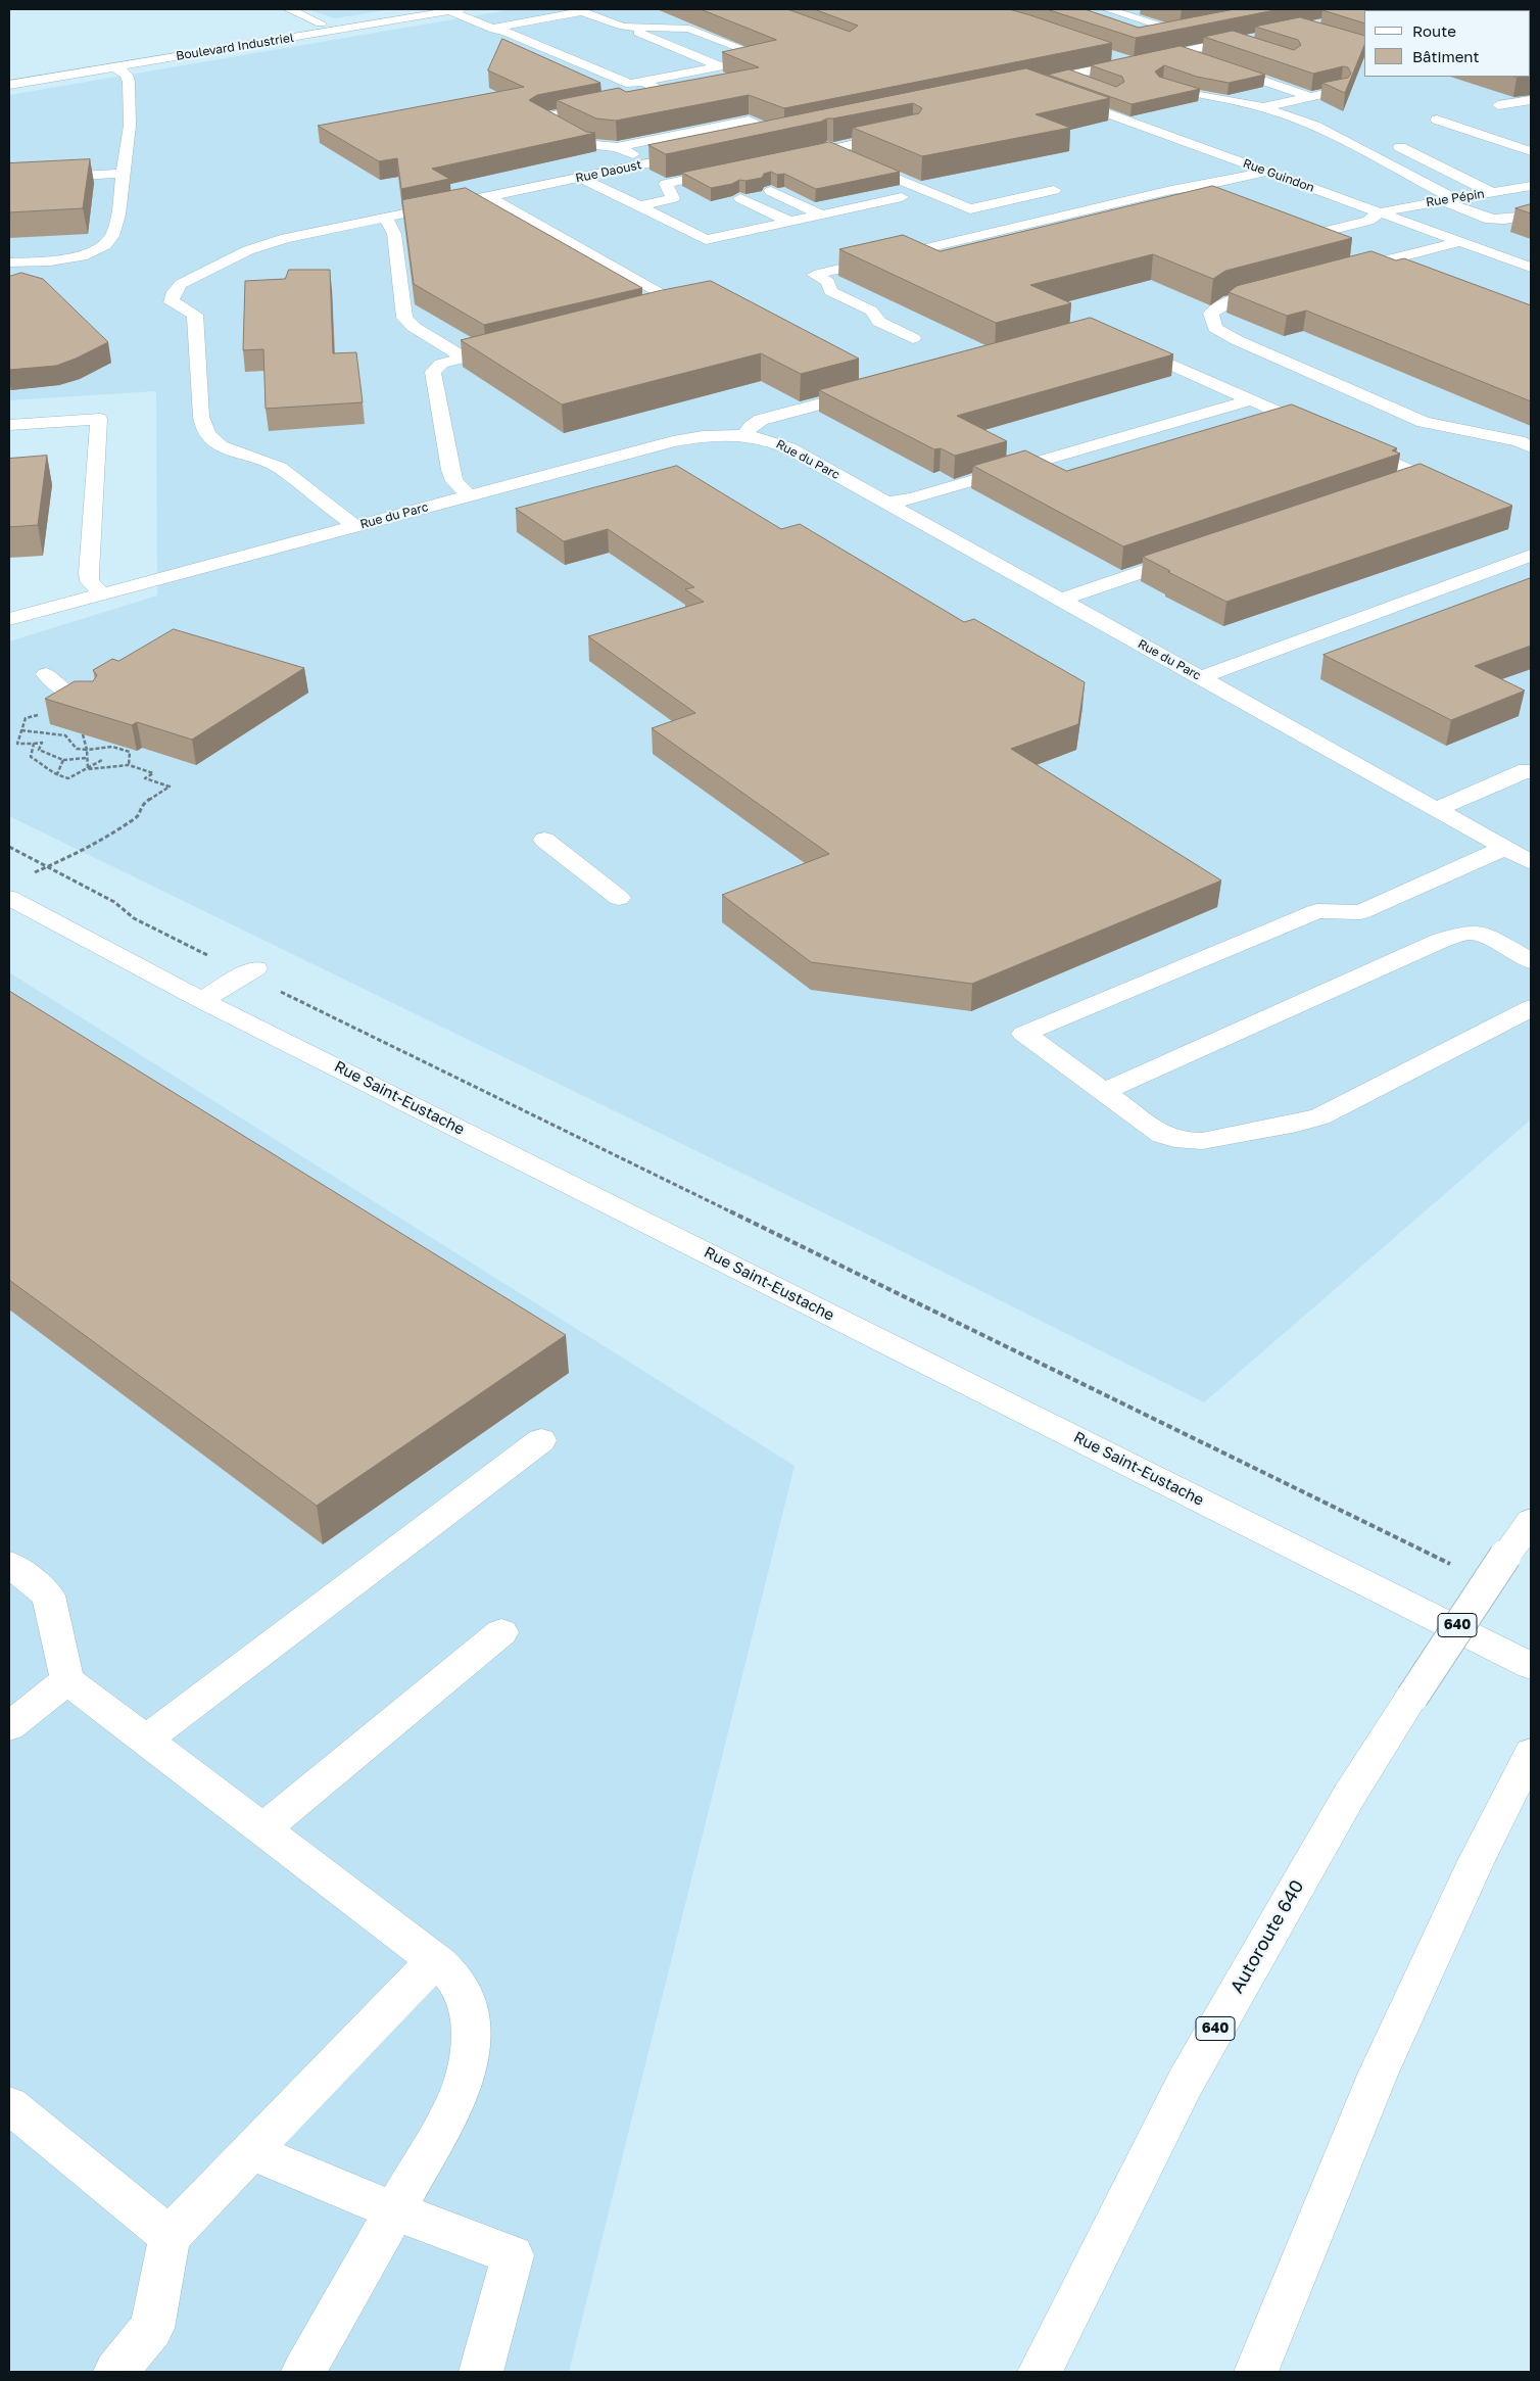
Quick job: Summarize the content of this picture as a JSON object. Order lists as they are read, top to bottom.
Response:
{
  "streets": {
    "main road": [
      "Boulevard Industriel",
      "Rue Daoust",
      "Rue Guindon",
      "Rue Pépin",
      "Rue du Parc",
      "Rue Saint-Eustache",
      "640",
      "Autoroute 640"
    ]
  },
  "crossings": [
    ["Rue Daoust", "Rue du Parc"],
    ["Rue Guindon", "Rue Pépin"]
  ],
  "legend": ["Route", "Bâtiment"]
}
